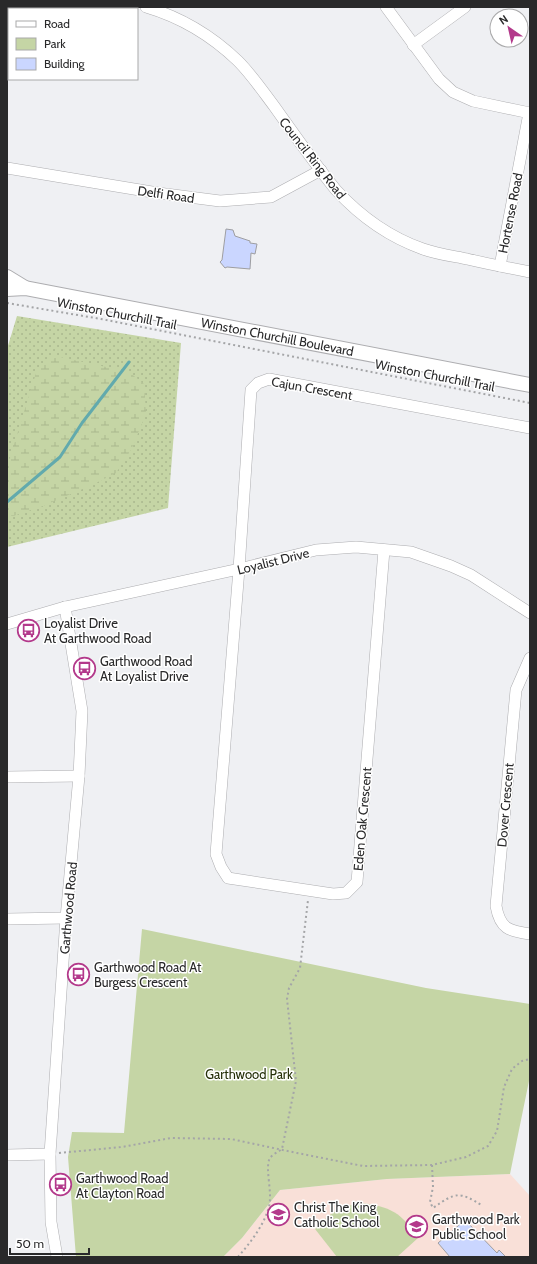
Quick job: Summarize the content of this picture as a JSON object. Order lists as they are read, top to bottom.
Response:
{
  "streets": {
    "main road": ["Winston Churchill Boulevard"],
    "street": [
      "Council Ring Road",
      "Delfi Road",
      "Hortense Road",
      "Cajun Crescent",
      "Loyalist Drive",
      "Dover Crescent",
      "Eden Oak Crescent",
      "Garthwood Road"
    ],
    "path": ["Winston Churchill Trail"]
  },
  "crossings": [
    ["Council Ring Road", "Delfi Road"],
    ["Council Ring Road", "Hortense Road"],
    ["Cajun Crescent", "Loyalist Drive"],
    ["Cajun Crescent", "Eden Oak Crescent"],
    ["Loyalist Drive", "Eden Oak Crescent"],
    ["Loyalist Drive", "Garthwood Road"]
  ],
  "parks": ["Garthwood Park"],
  "places": {
    "bus stop": [
      "Loyalist Drive At Garthwood Road",
      "Garthwood Road At Loyalist Drive",
      "Garthwood Road At Burgess Crescent",
      "Garthwood Road At Clayton Road"
    ],
    "school or university": ["Christ The King Catholic School", "Garthwood Park Public School"]
  },
  "legend": ["Road", "Park", "Building"],
  "scale_bar": "50 m",
  "north": "top left"
}
